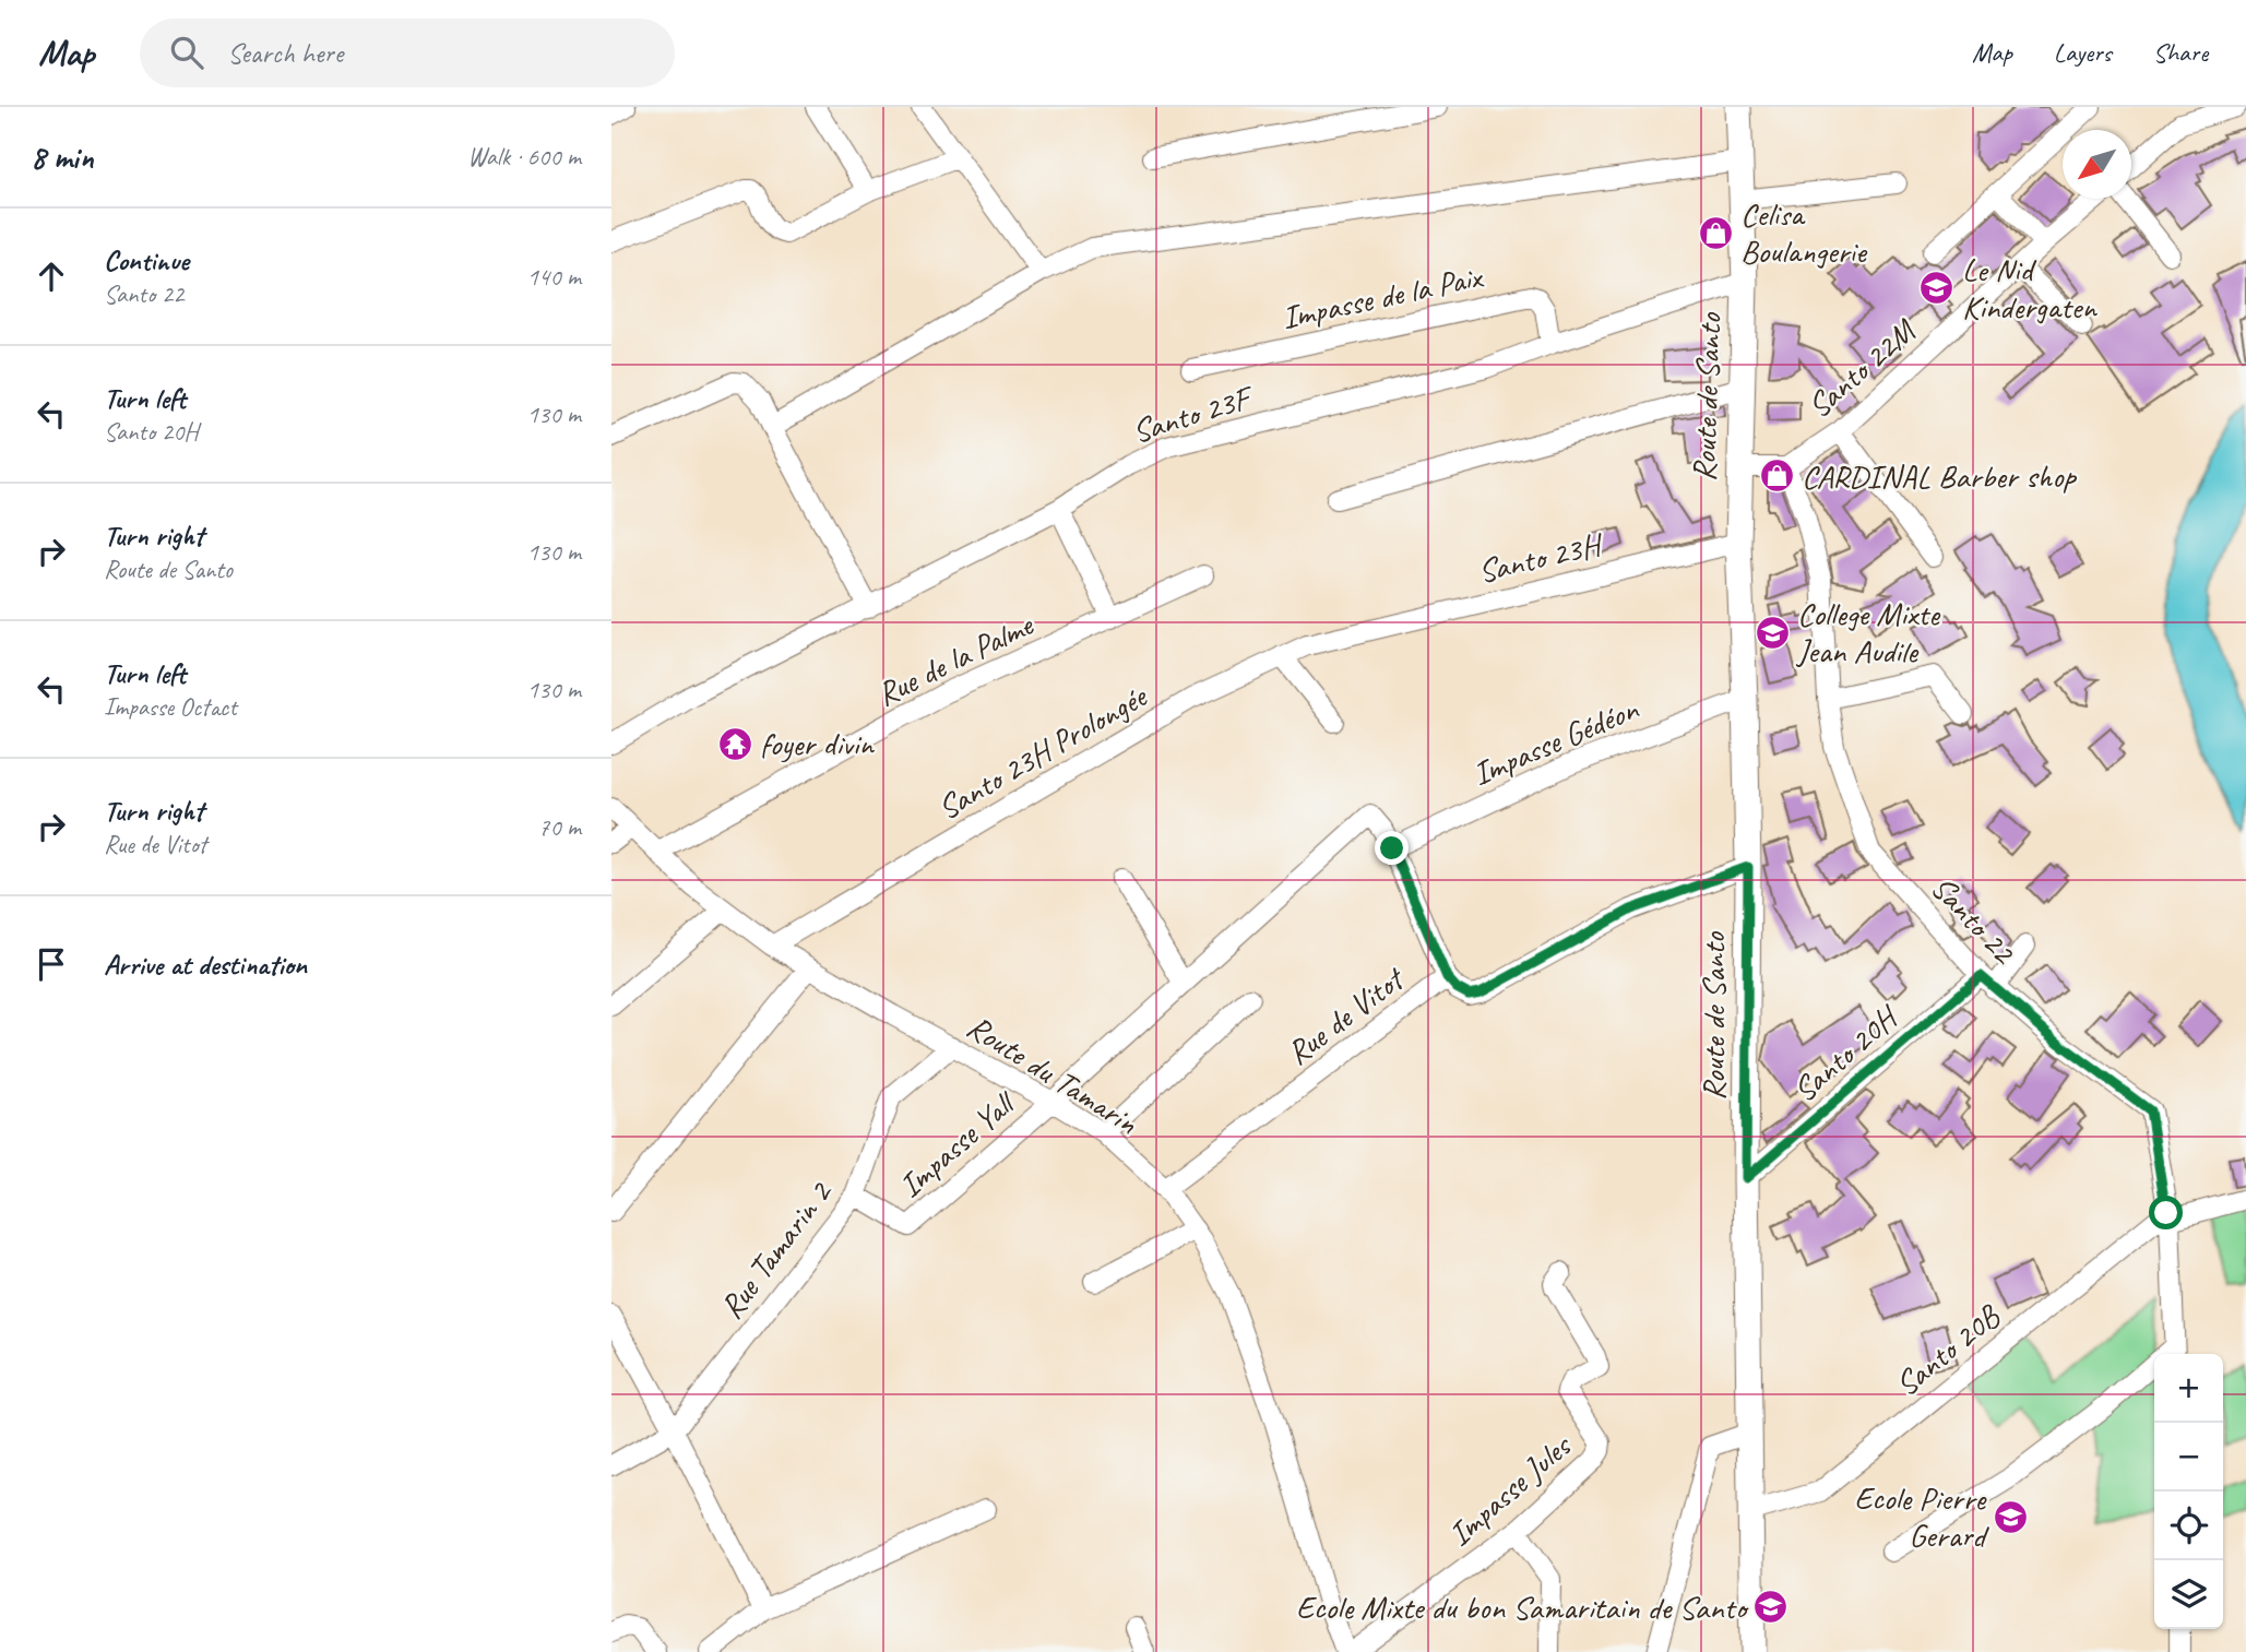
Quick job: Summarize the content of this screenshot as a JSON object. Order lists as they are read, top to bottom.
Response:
{
  "streets": {
    "main road": ["Route de Santo"],
    "street": [
      "Impasse de la Paix",
      "Santo 22M",
      "Santo 23F",
      "Santo 23H",
      "Rue de la Palme",
      "Impasse Gédéon",
      "Santo 23H Prolongée",
      "Santo 22",
      "Rue de Vitot",
      "Santo 20H",
      "Route du Tamarin",
      "Impasse Yall",
      "Rue Tamarin 2",
      "Santo 20B",
      "Impasse Jules"
    ]
  },
  "crossings": [
    ["Impasse de la Paix", "Santo 23F"],
    ["Santo 22M", "Santo 22"],
    ["Route de Santo", "Santo 23F"],
    ["Route de Santo", "Santo 23H"],
    ["Route de Santo", "Impasse Gédéon"],
    ["Route de Santo", "Santo 20H"],
    ["Route de Santo", "Santo 20B"],
    ["Santo 23H", "Santo 23H Prolongée"],
    ["Rue de la Palme", "Route du Tamarin"],
    ["Impasse Gédéon", "Rue de Vitot"],
    ["Santo 23H Prolongée", "Route du Tamarin"],
    ["Santo 22", "Santo 20H"],
    ["Santo 22", "Santo 20B"],
    ["Rue de Vitot", "Route du Tamarin"],
    ["Route du Tamarin", "Impasse Yall"],
    ["Route du Tamarin", "Rue Tamarin 2"],
    ["Impasse Yall", "Rue Tamarin 2"]
  ],
  "places": {
    "shop": ["Celisa Boulangerie", "CARDINAL Barber shop"],
    "school or university": [
      "Le Nid Kindergaten",
      "College Mixte Jean Audile",
      "Ecole Pierre Gerard",
      "Ecole Mixte du bon Samaritain de Santo"
    ],
    "temple": ["foyer divin"]
  },
  "north": "bottom left",
  "page": {
    "header": "Map",
    "search": "Search here",
    "nav": ["Map", "Layers", "Share"],
    "heading": ["8 min", "Walk · 600 m"],
    "list": [
      ["Continue", "Santo 22", "140 m"],
      ["Turn left", "Santo 20H", "130 m"],
      ["Turn right", "Route de Santo", "130 m"],
      ["Turn left", "Impasse Octact", "130 m"],
      ["Turn right", "Rue de Vitot", "70 m"],
      "Arrive at destination"
    ],
    "map_buttons": ["+", "−"]
  }
}
